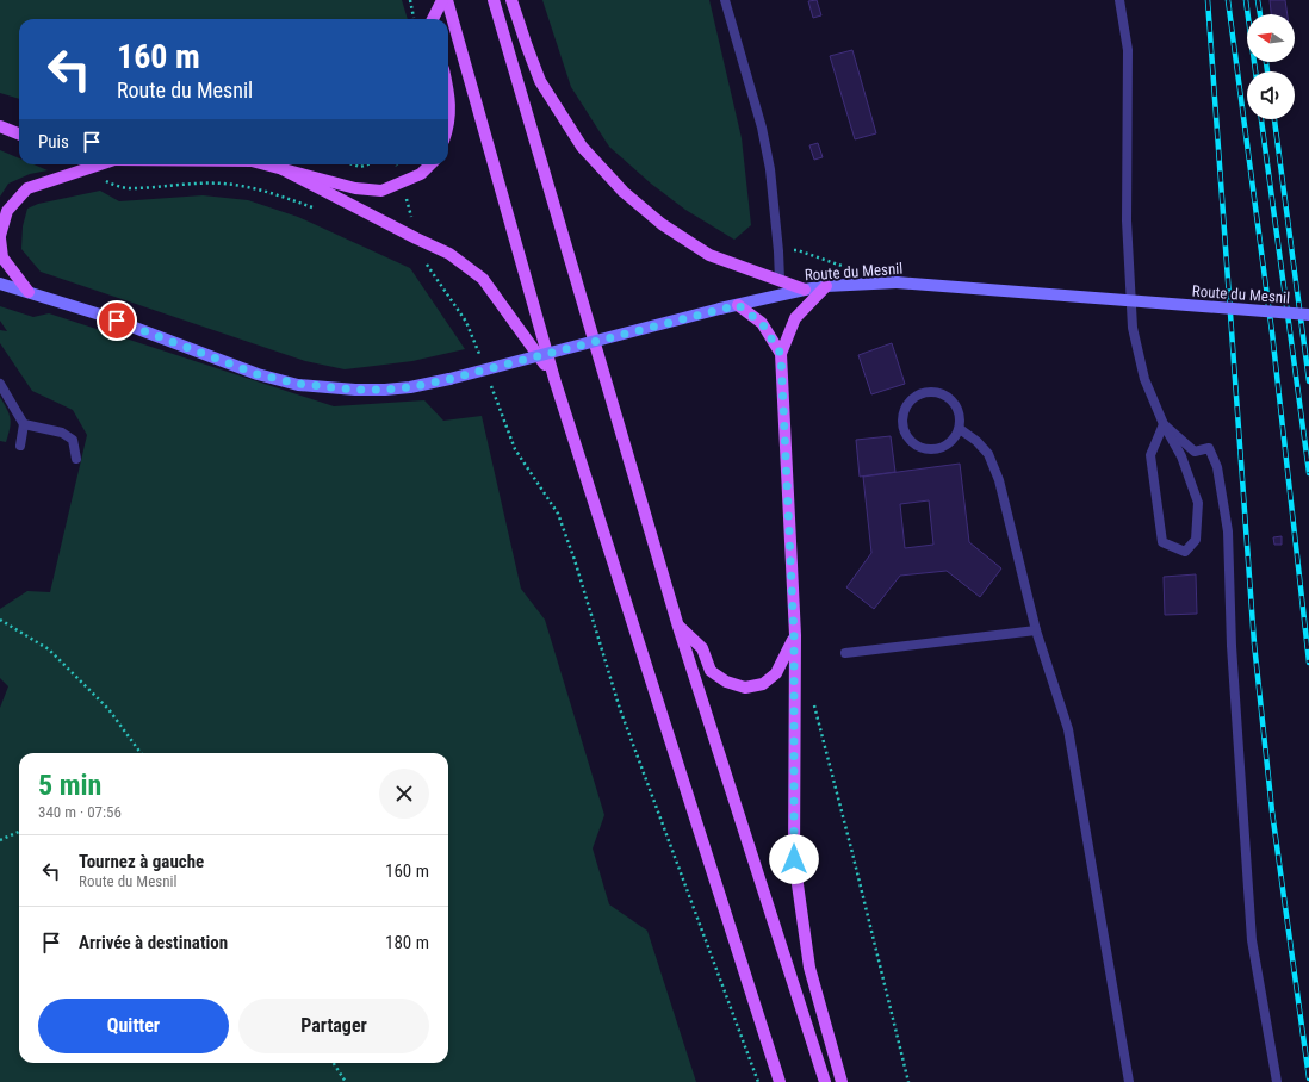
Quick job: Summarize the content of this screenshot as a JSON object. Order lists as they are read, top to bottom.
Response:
{
  "streets": {
    "street": ["Route du Mesnil"]
  },
  "north": "left",
  "page": {
    "turn": ["160 m", "Route du Mesnil"],
    "then": "Puis",
    "heading": ["5 min", "340 m · 07:56"],
    "list": [
      {
        "name": "Tournez à gauche",
        "note": "Route du Mesnil",
        "value": "160 m"
      },
      {
        "name": "Arrivée à destination",
        "value": "180 m"
      }
    ],
    "buttons": ["Quitter", "Partager"]
  }
}
